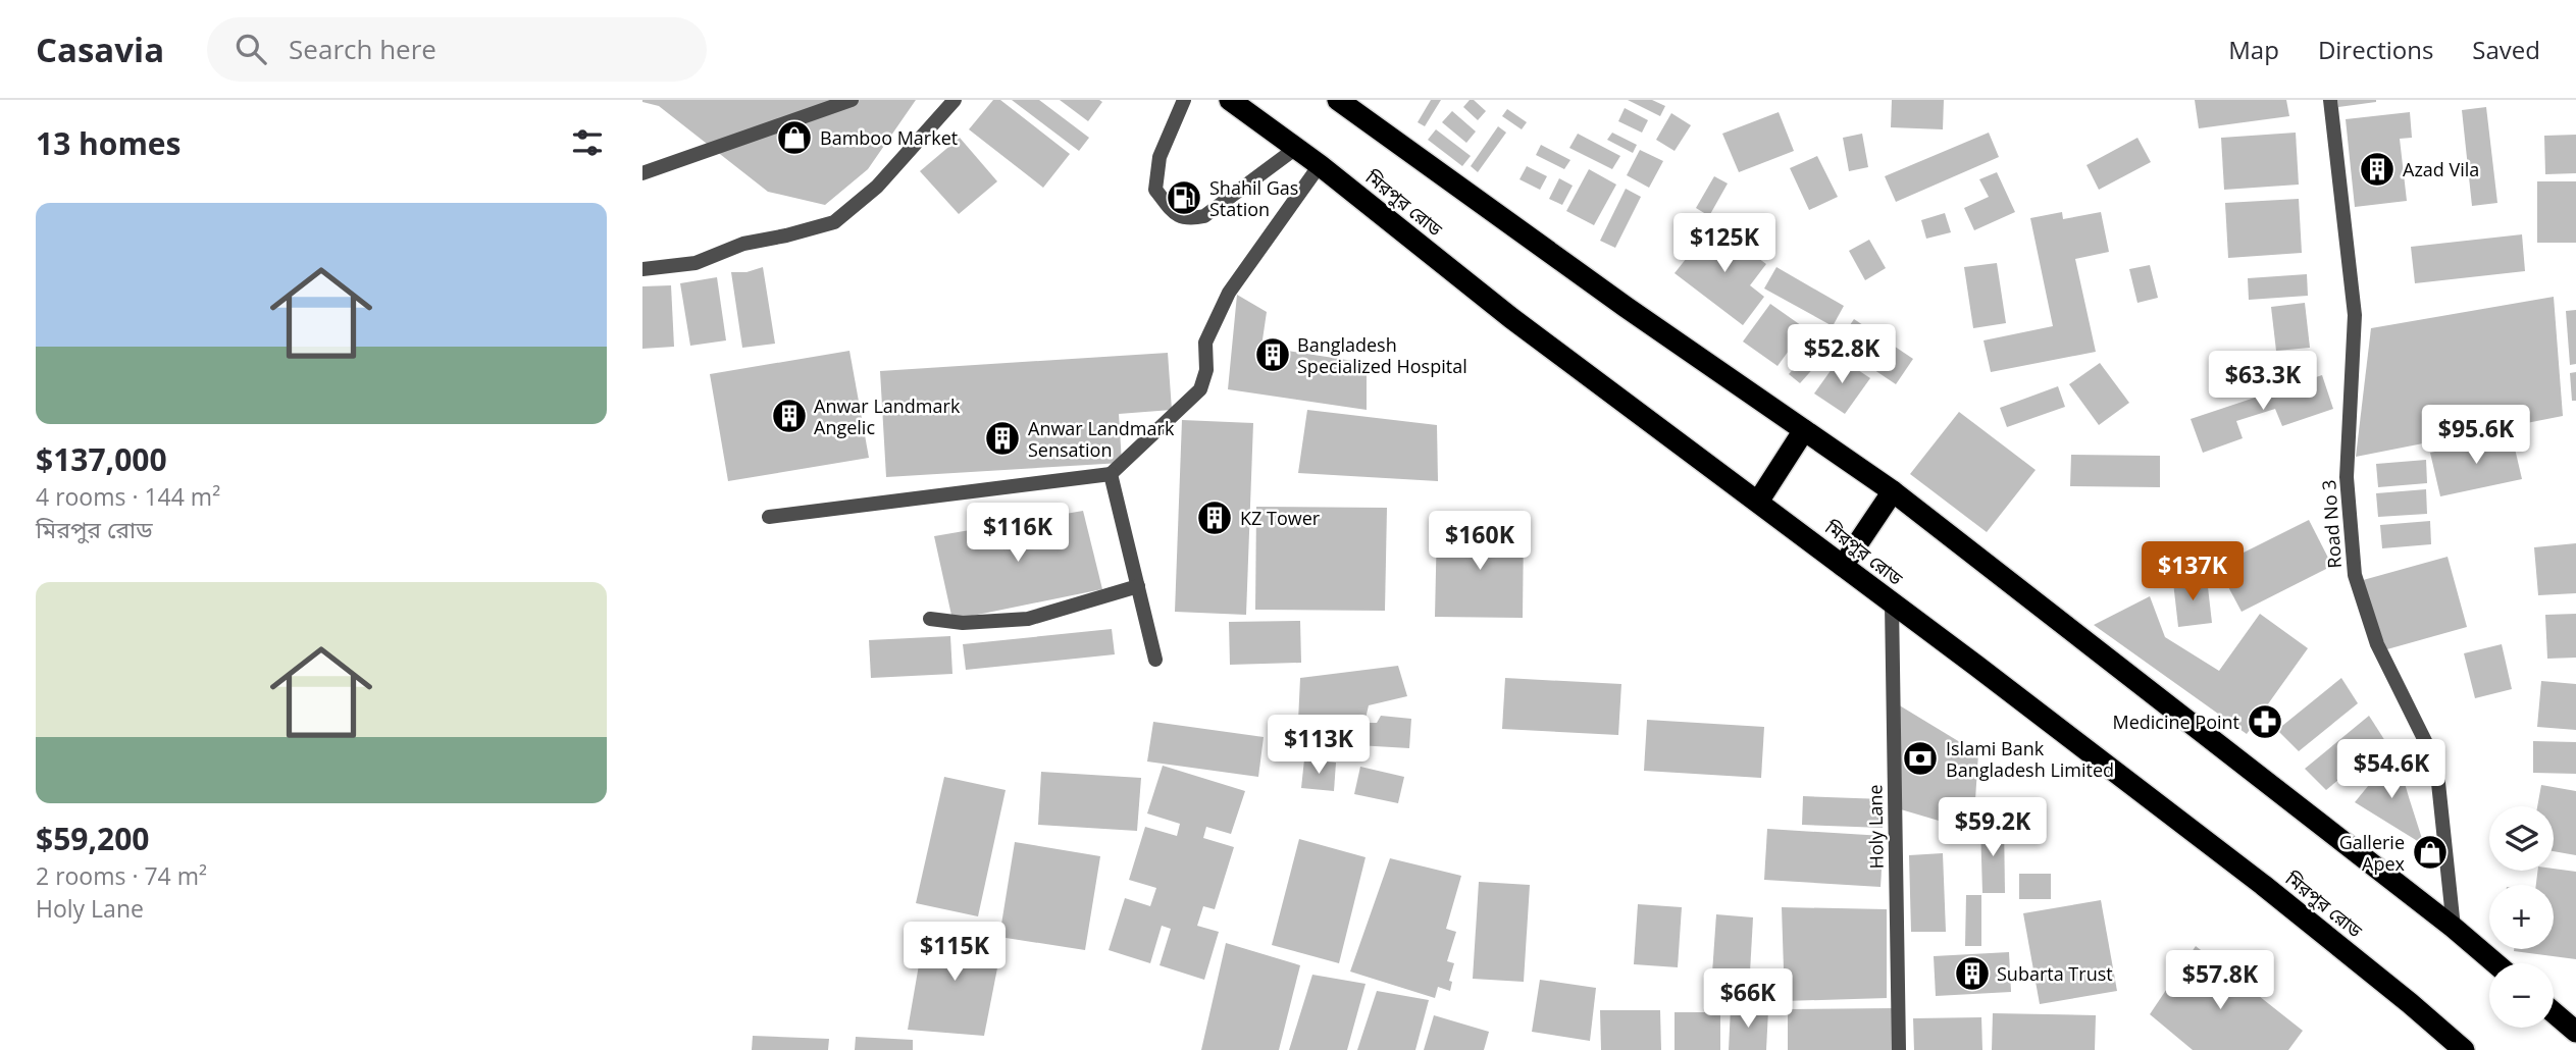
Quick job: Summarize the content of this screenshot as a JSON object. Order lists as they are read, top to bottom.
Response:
{
  "streets": {
    "highway": ["মিরপুর রোড"],
    "street": ["Road No 3", "Holy Lane"]
  },
  "crossings": [
    ["মিরপুর রোড", "Holy Lane"]
  ],
  "places": {
    "shop": ["Bamboo Market", "Gallerie Apex"],
    "building": [
      "Azad Vila",
      "Bangladesh Specialized Hospital",
      "Anwar Landmark Angelic",
      "Anwar Landmark Sensation",
      "KZ Tower",
      "Subarta Trust"
    ],
    "fuel station": ["Shahil Gas Station"],
    "pharmacy": ["Medicine Point"],
    "bank": ["Islami Bank Bangladesh Limited"]
  },
  "page": {
    "header": "Casavia",
    "search": "Search here",
    "nav": ["Map", "Directions", "Saved"],
    "heading": "13 homes",
    "list": [
      {
        "name": "$137,000",
        "note": "4 rooms · 144 m² · মিরপুর রোড"
      },
      {
        "name": "$59,200",
        "note": "2 rooms · 74 m² · Holy Lane"
      }
    ],
    "price": [
      "$125K",
      "$52.8K",
      "$63.3K",
      "$95.6K",
      "$116K",
      "$160K",
      "$137K",
      "$113K",
      "$54.6K",
      "$59.2K",
      "$115K",
      "$57.8K",
      "$66K"
    ],
    "map_buttons": ["+", "−"]
  }
}
